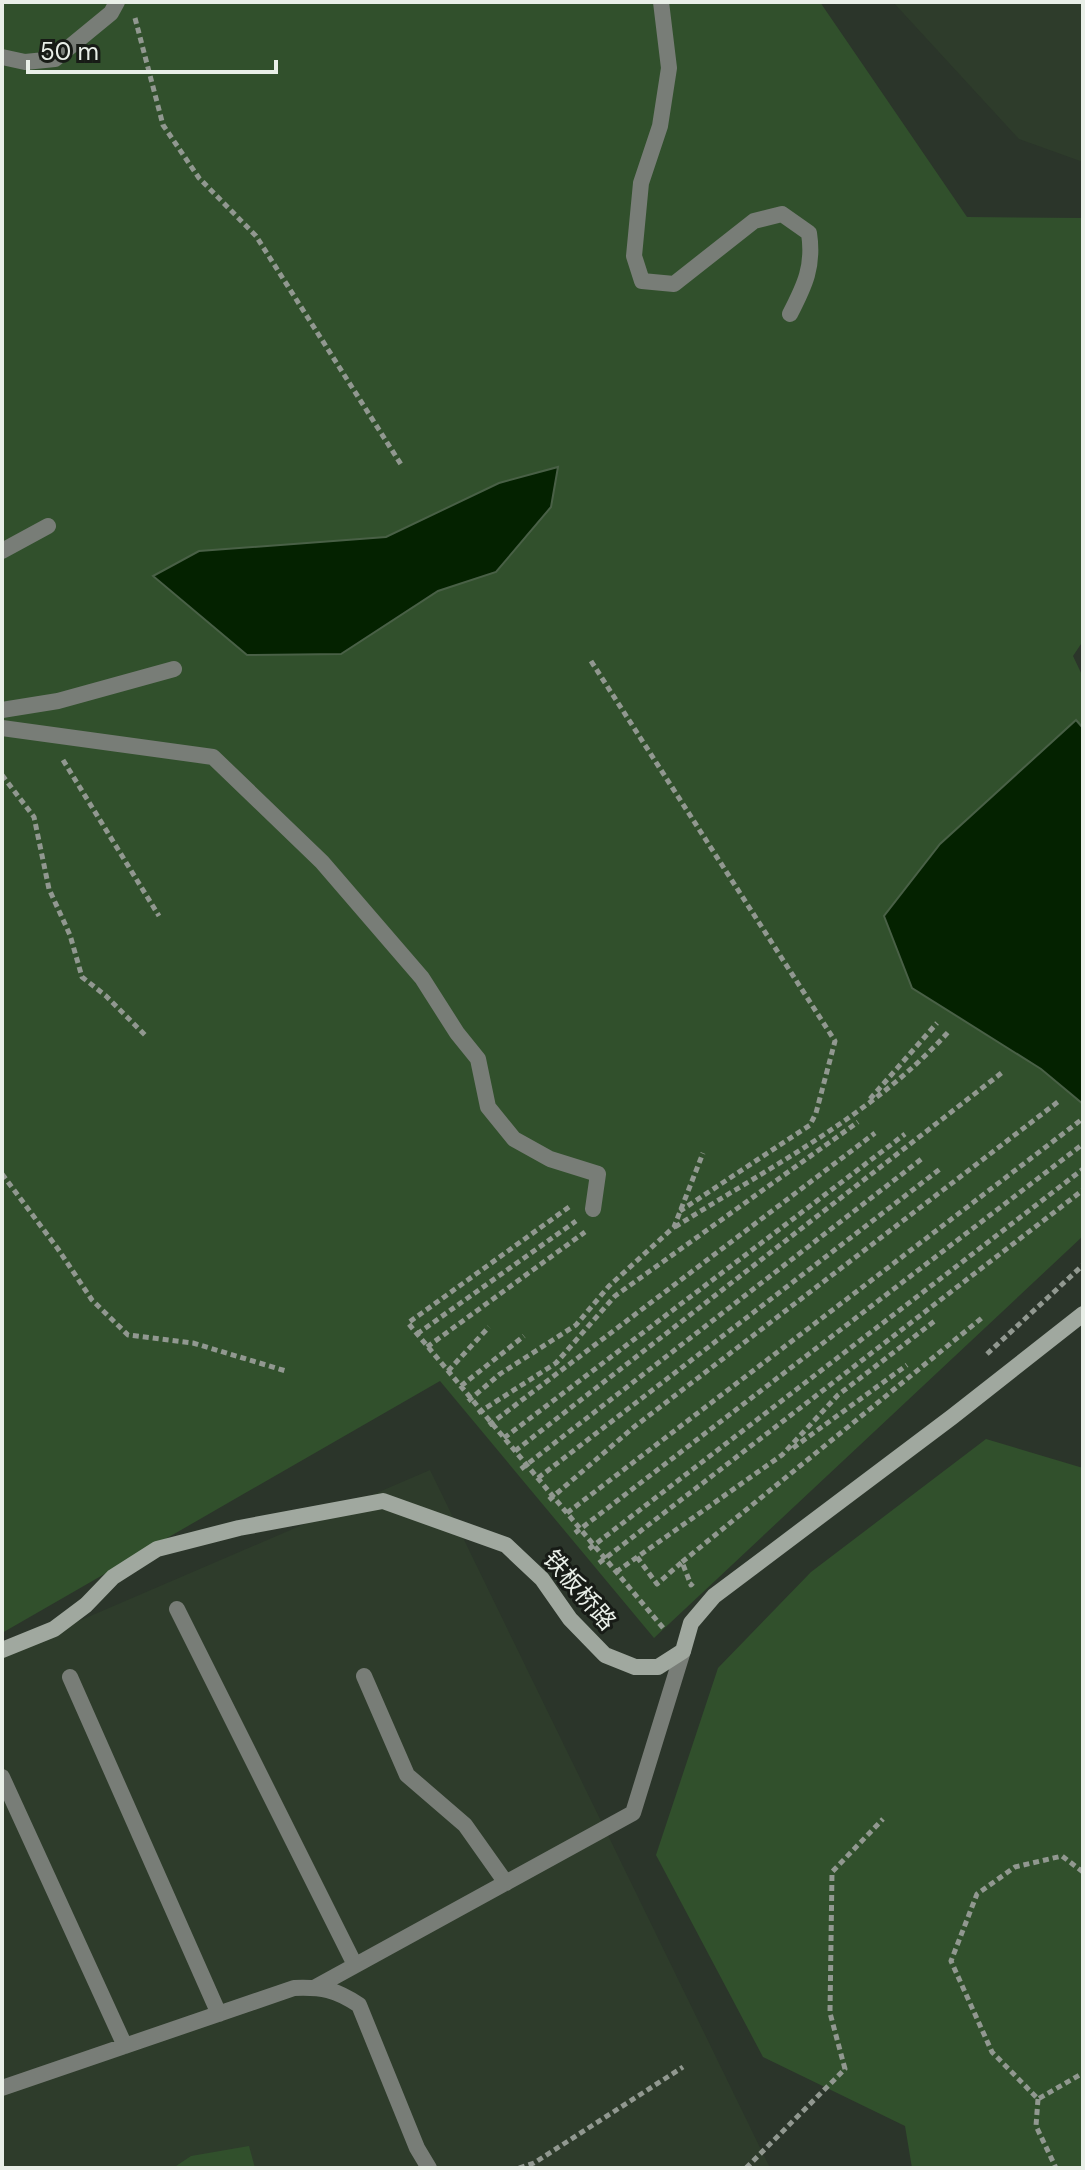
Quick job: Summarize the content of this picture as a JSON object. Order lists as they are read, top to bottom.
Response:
{
  "streets": {
    "street": ["铁板桥路"]
  },
  "scale_bar": "50 m"
}
